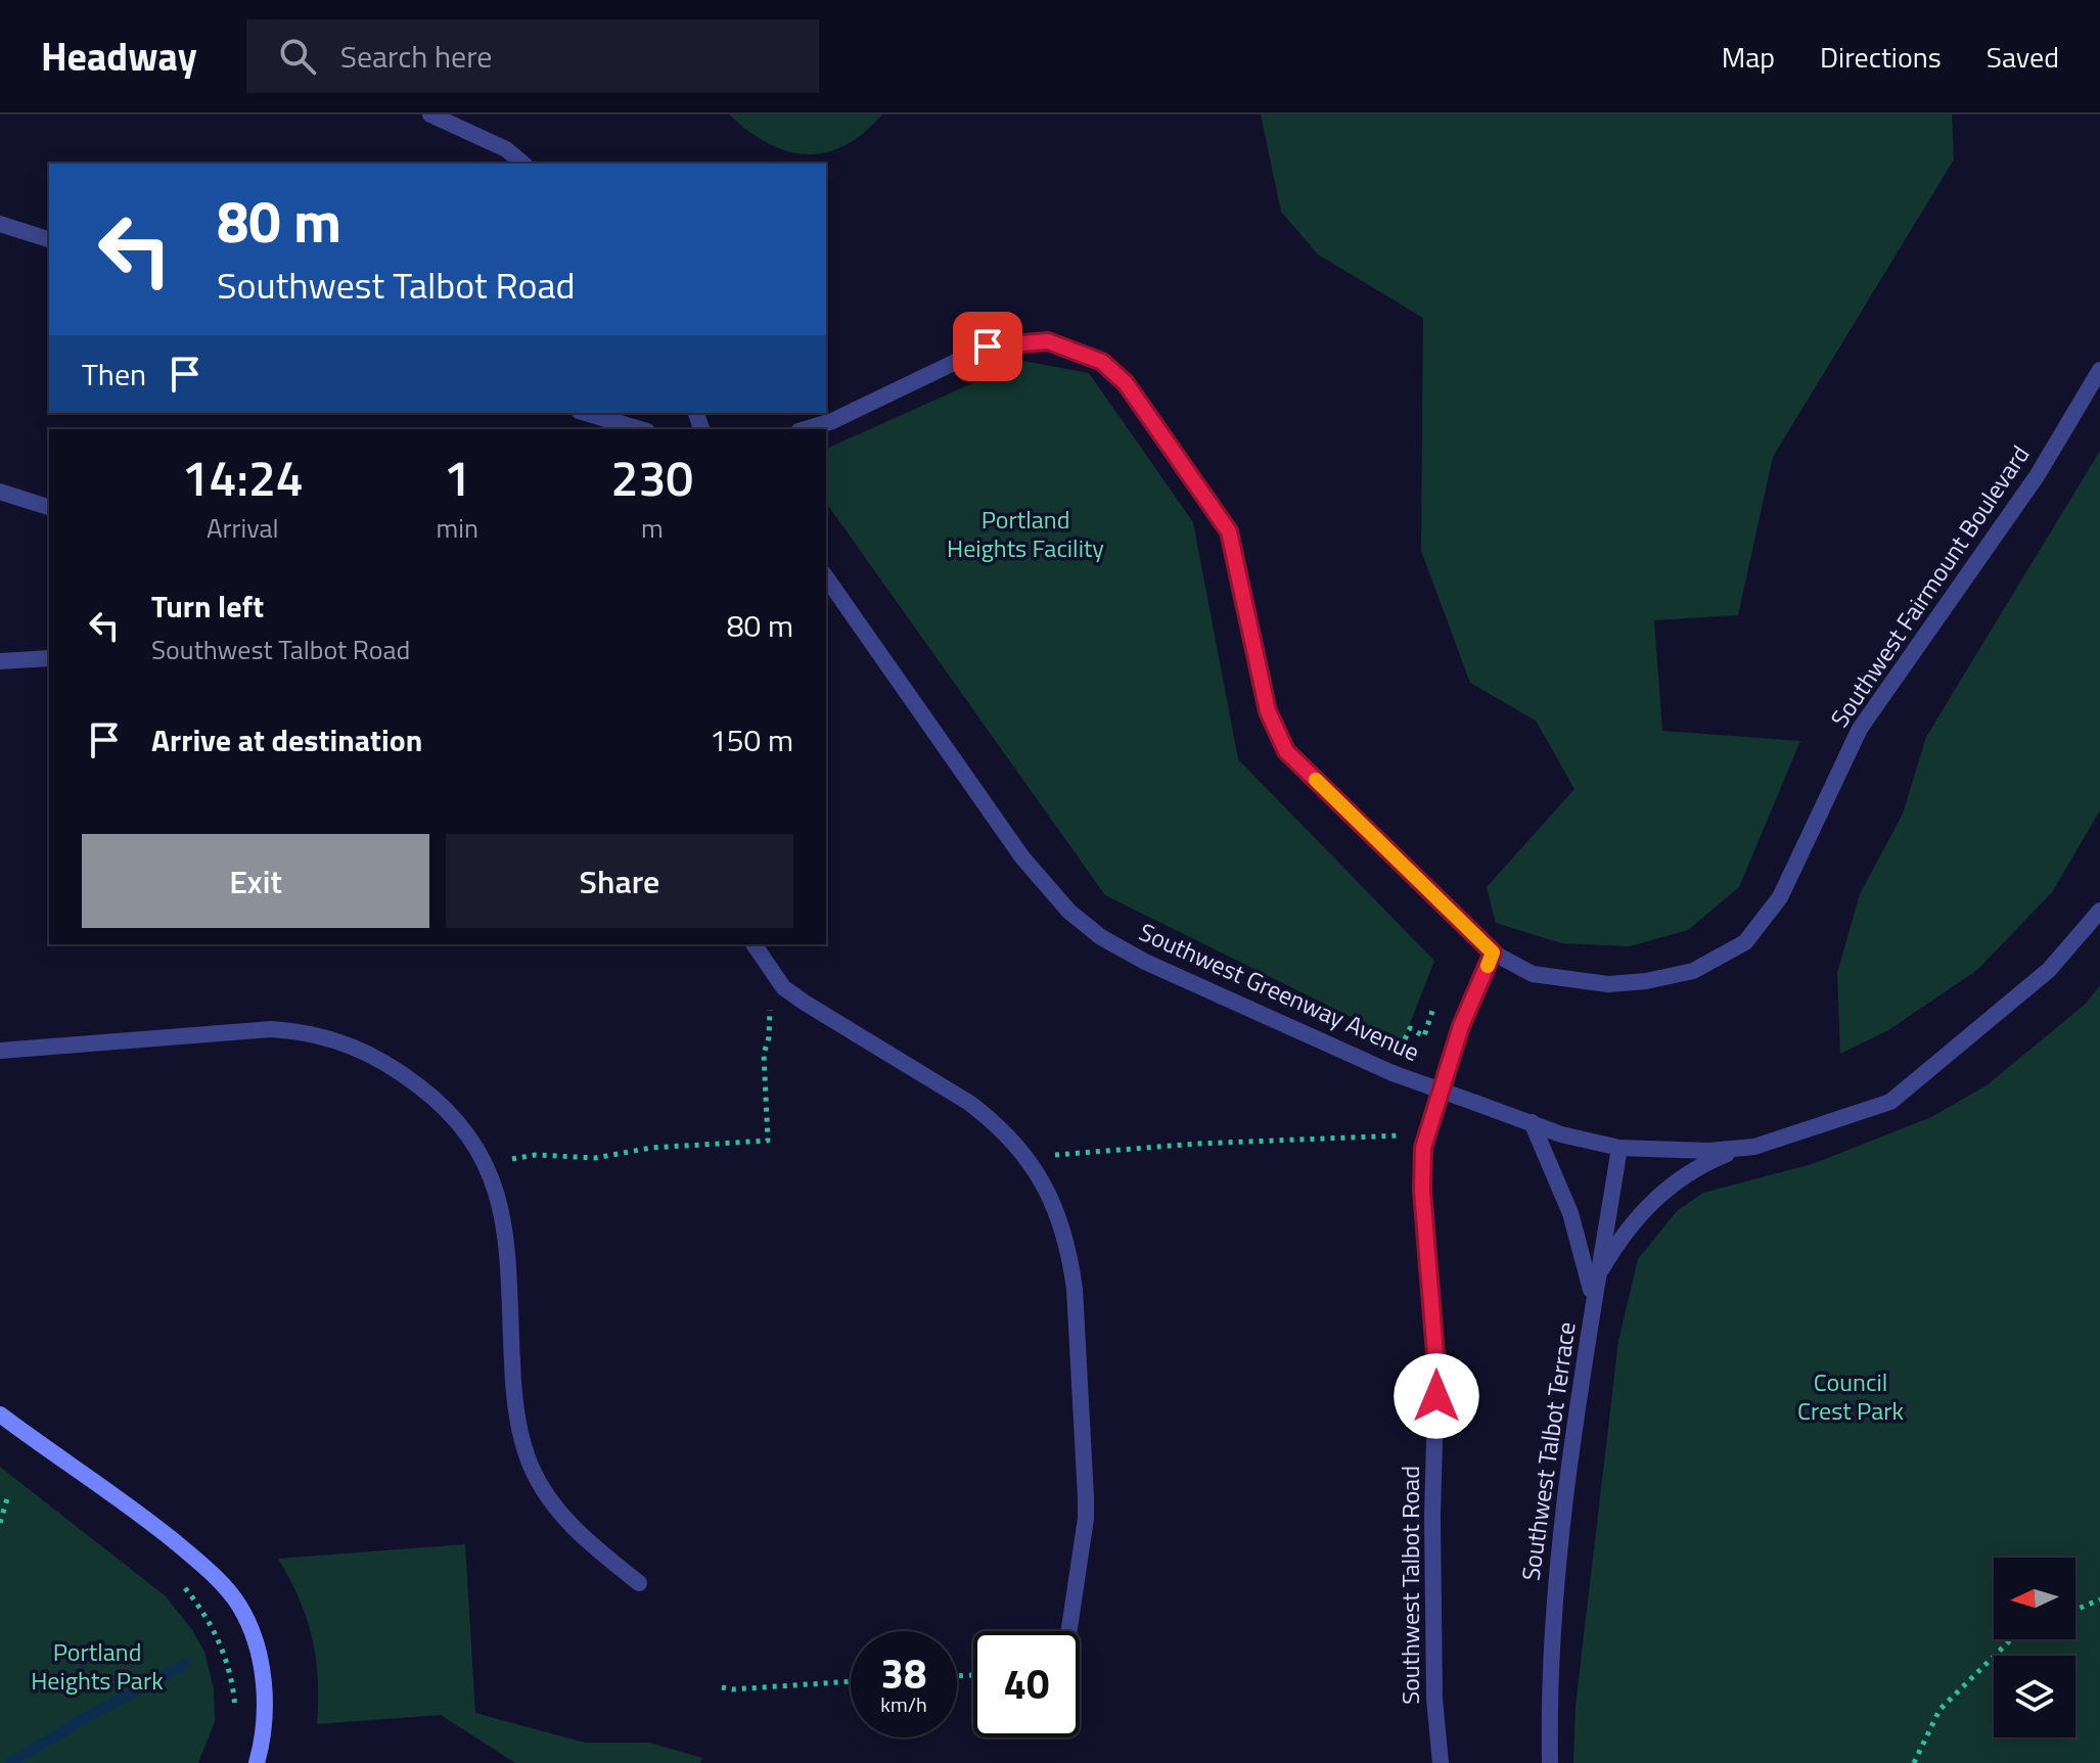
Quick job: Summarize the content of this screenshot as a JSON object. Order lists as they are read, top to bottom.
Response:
{
  "streets": {
    "street": [
      "Southwest Fairmount Boulevard",
      "Southwest Greenway Avenue",
      "Southwest Talbot Terrace",
      "Southwest Talbot Road"
    ]
  },
  "crossings": [
    ["Southwest Fairmount Boulevard", "Southwest Talbot Road"],
    ["Southwest Greenway Avenue", "Southwest Talbot Terrace"]
  ],
  "parks": ["Portland Heights Facility", "Council Crest Park", "Portland Heights Park"],
  "north": "left",
  "page": {
    "header": "Headway",
    "search": "Search here",
    "nav": ["Map", "Directions", "Saved"],
    "turn": ["80 m", "Southwest Talbot Road"],
    "then": "Then",
    "eta": [
      "14:24",
      "Arrival",
      "1",
      "min",
      "230",
      "m"
    ],
    "list": [
      {
        "name": "Turn left",
        "note": "Southwest Talbot Road",
        "value": "80 m"
      },
      {
        "name": "Arrive at destination",
        "value": "150 m"
      }
    ],
    "buttons": ["Exit", "Share"],
    "speed": "38 km/h",
    "limit": "40"
  }
}
